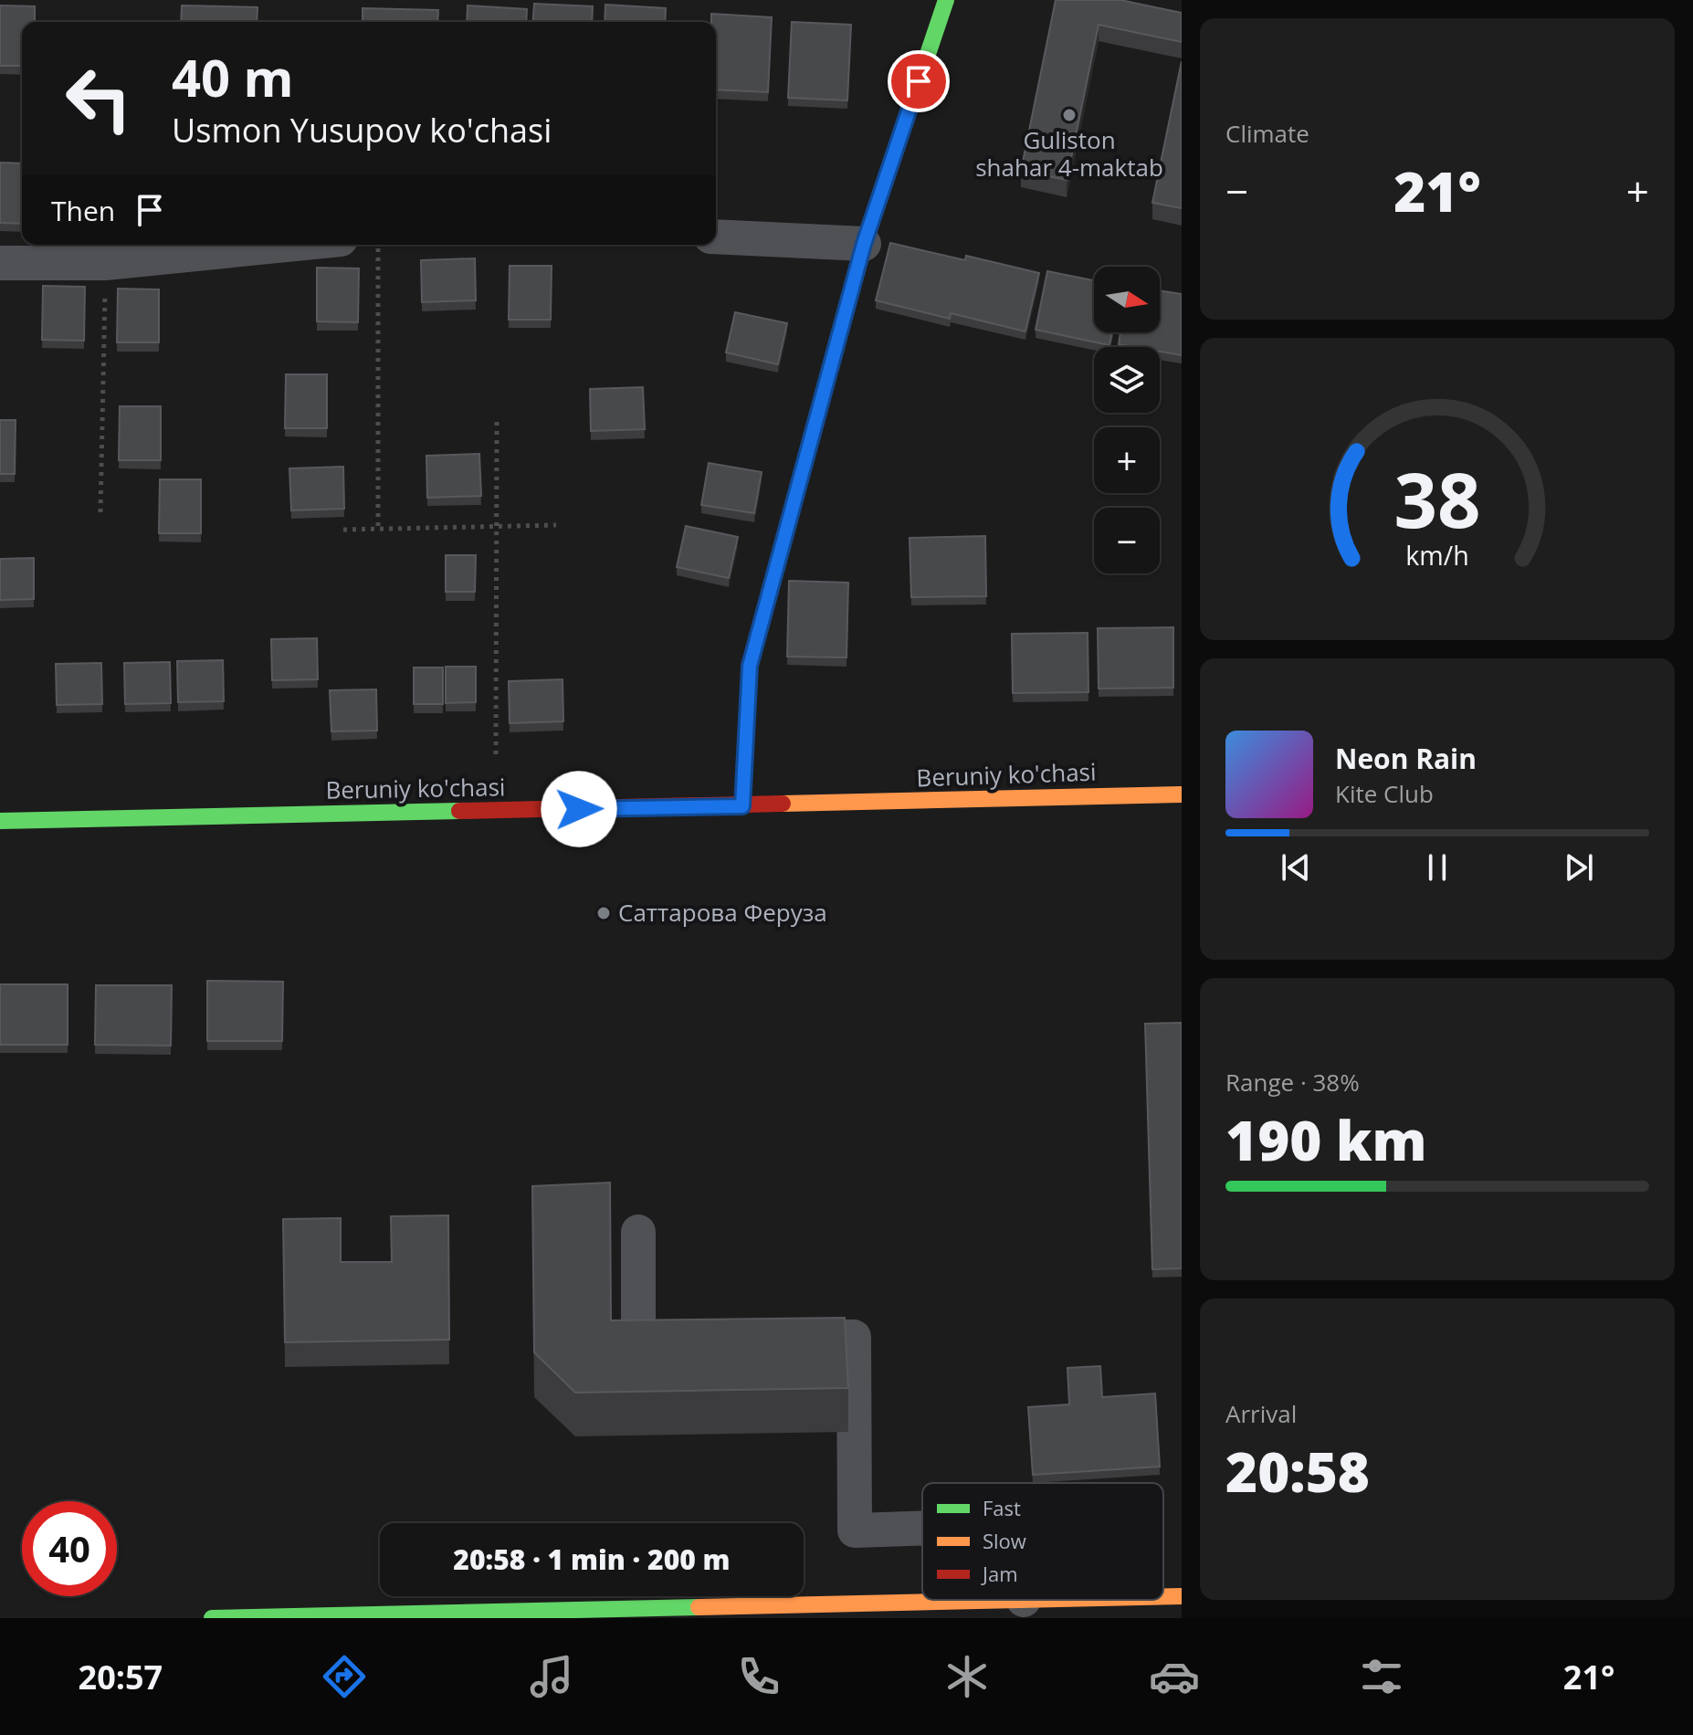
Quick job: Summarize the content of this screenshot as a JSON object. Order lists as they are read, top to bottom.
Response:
{
  "streets": {
    "main road": ["Beruniy ko'chasi"]
  },
  "places": ["Guliston shahar 4-maktab", "Саттарова Феруза"],
  "legend": ["Fast", "Slow", "Jam"],
  "north": "right",
  "page": {
    "tile": [
      "Climate",
      ["Range · 38%", "190 km"],
      ["Arrival", "20:58"]
    ],
    "turn": ["40 m", "Usmon Yusupov ko'chasi"],
    "heat": ["−", "21°", "+"],
    "then": "Then",
    "map_buttons": ["+", "−"],
    "song": ["Neon Rain", "Kite Club"],
    "limit": "40",
    "trip": "20:58 · 1 min · 200 m",
    "tabs": ["20:57", "21°"],
    "gauge": ["38", "km/h"]
  }
}
